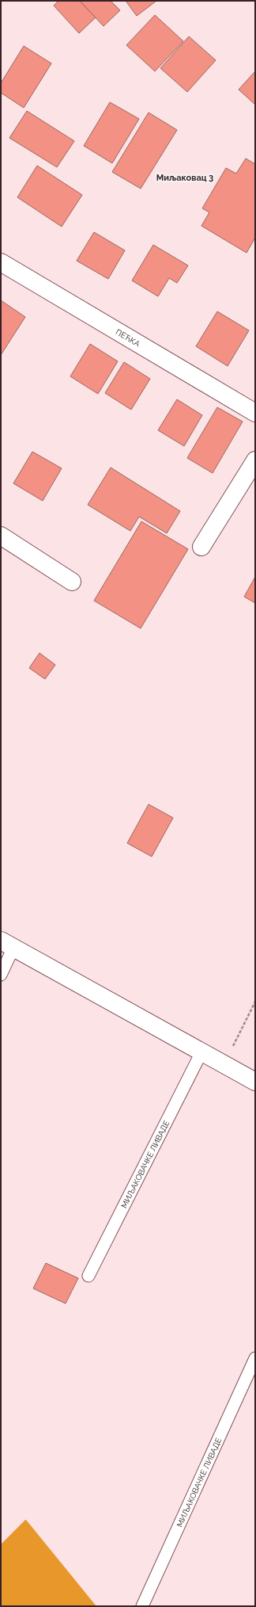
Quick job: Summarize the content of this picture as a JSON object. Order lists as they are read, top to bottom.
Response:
{
  "streets": {
    "street": ["ПЕЋКА"],
    "lane": ["МИЉАКОВАЧКЕ ЛИВАДЕ"]
  },
  "districts": ["Миљаковац 3"]
}
